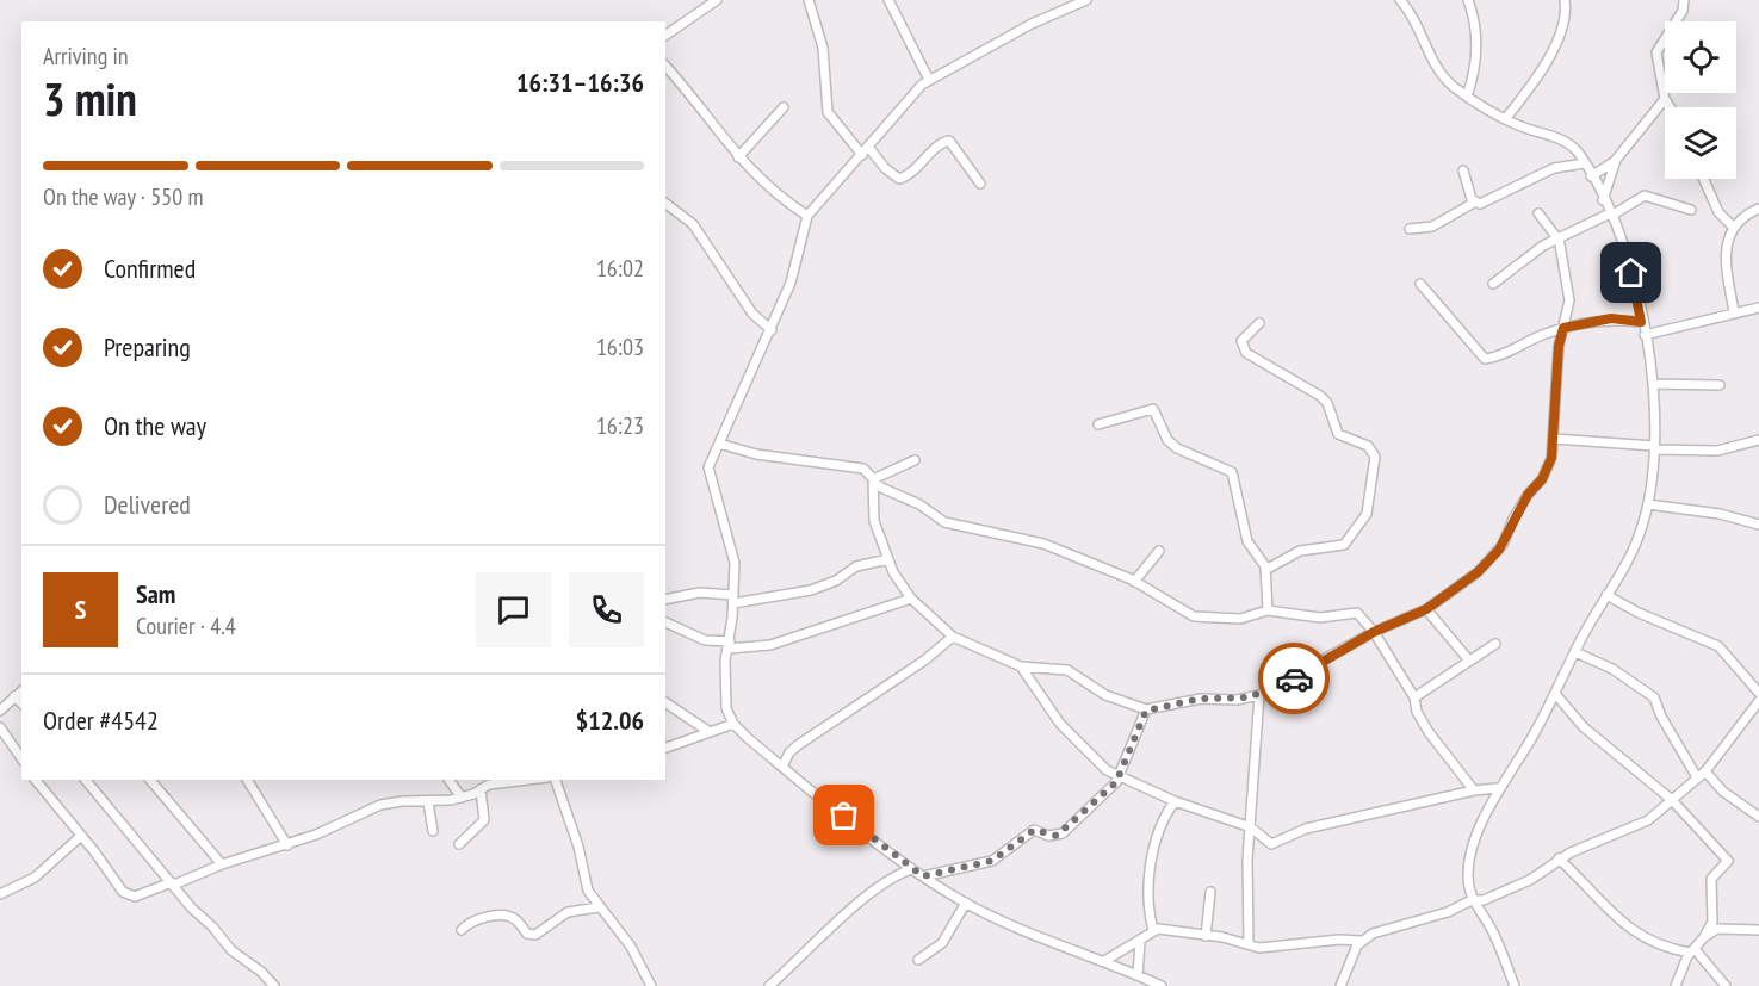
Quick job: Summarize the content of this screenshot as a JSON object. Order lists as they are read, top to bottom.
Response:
{
  "page": {
    "heading": ["3 min", "Arriving in", "16:31–16:36"],
    "panel": [
      "Sam",
      "Courier · 4.4",
      "Order #4542",
      "$12.06"
    ],
    "bar": "On the way · 550 m",
    "list": [
      ["Confirmed", "16:02"],
      ["Preparing", "16:03"],
      ["On the way", "16:23"],
      "Delivered"
    ],
    "round": "S"
  }
}
